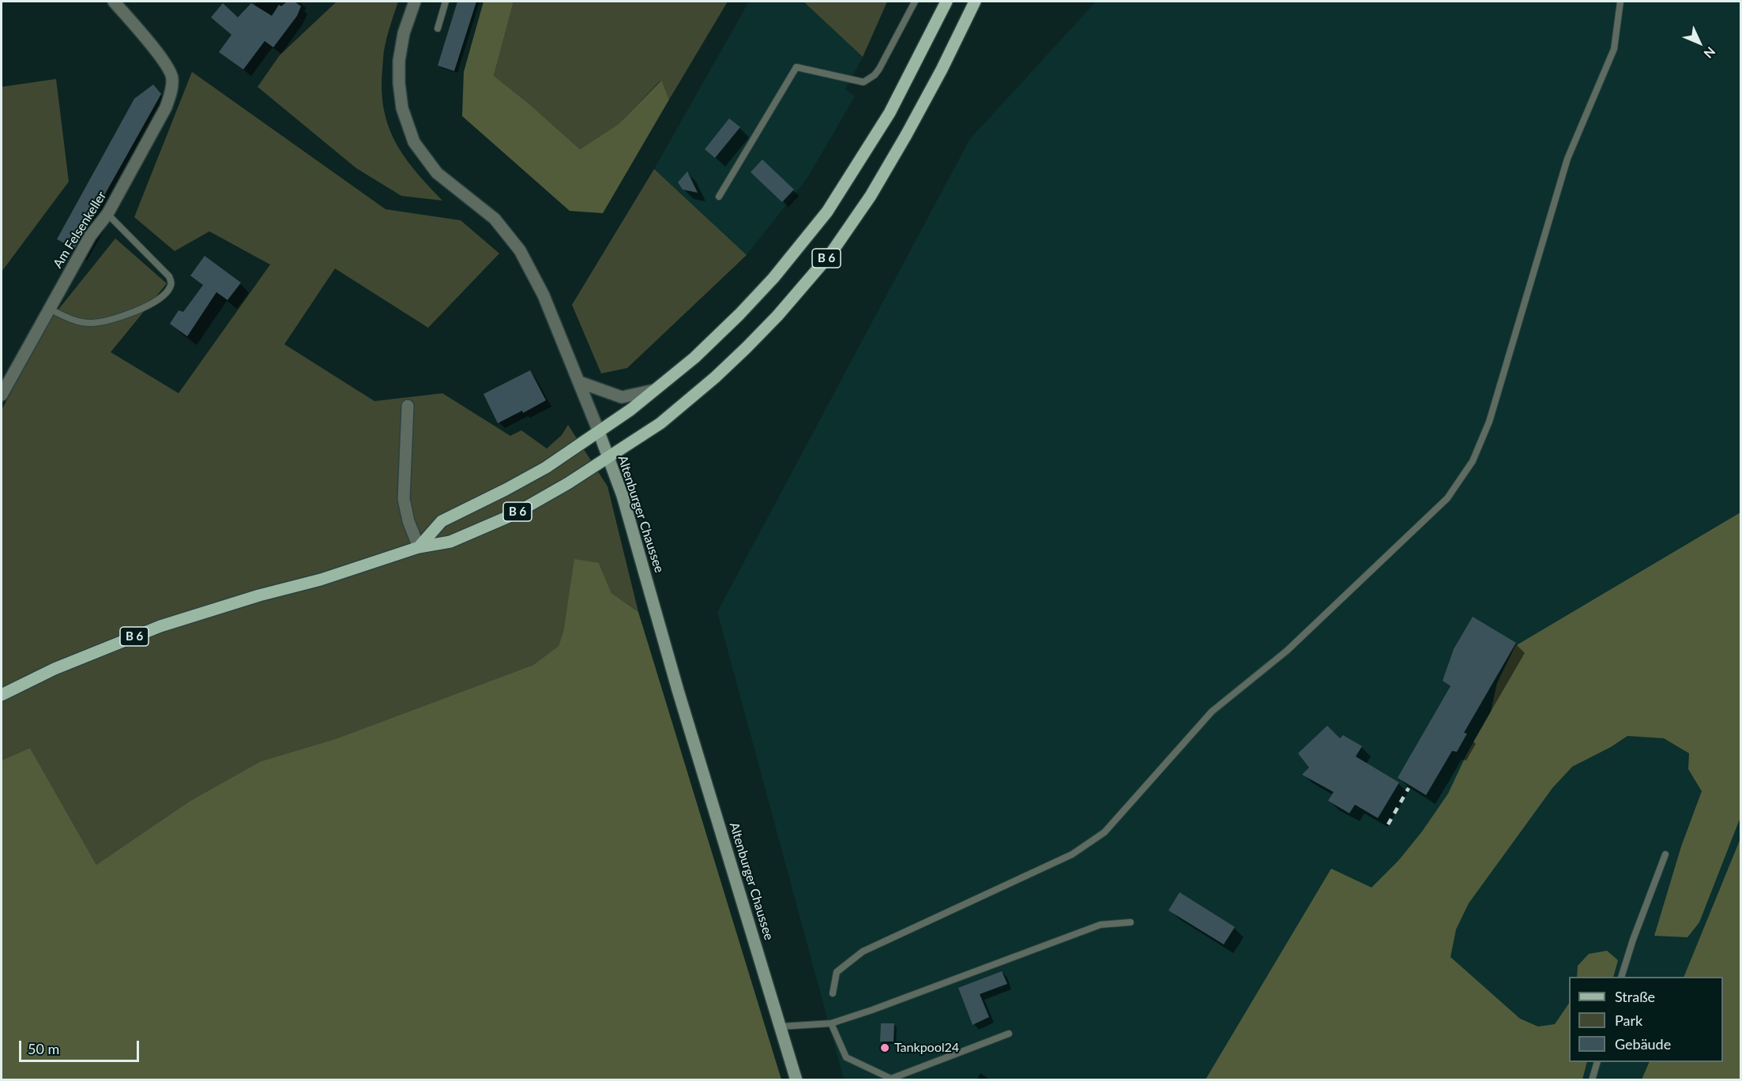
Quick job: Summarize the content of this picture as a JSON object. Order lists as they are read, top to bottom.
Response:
{
  "streets": {
    "main road": ["B 6", "Altenburger Chaussee"],
    "street": ["Am Felsenkeller"]
  },
  "crossings": [
    ["B 6", "Altenburger Chaussee"]
  ],
  "places": ["Tankpool24"],
  "legend": ["Straße", "Park", "Gebäude"],
  "scale_bar": "50 m",
  "north": "bottom right"
}
